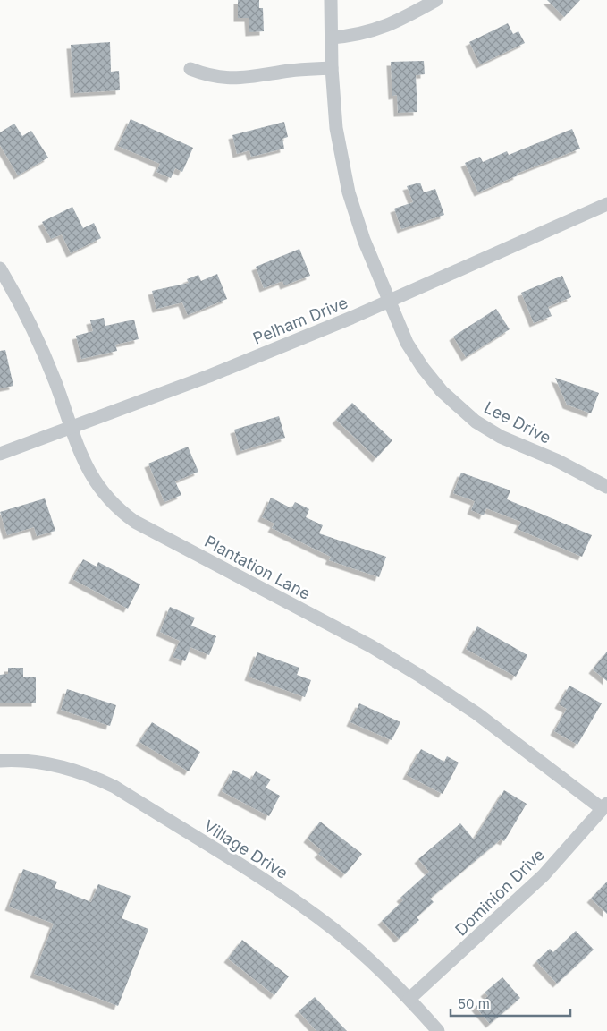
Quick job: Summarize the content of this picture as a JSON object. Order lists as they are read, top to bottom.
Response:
{
  "streets": {
    "street": [
      "Pelham Drive",
      "Lee Drive",
      "Plantation Lane",
      "Village Drive",
      "Dominion Drive"
    ]
  },
  "crossings": [
    ["Pelham Drive", "Lee Drive"],
    ["Pelham Drive", "Plantation Lane"],
    ["Plantation Lane", "Dominion Drive"],
    ["Village Drive", "Dominion Drive"]
  ],
  "scale_bar": "50 m"
}
